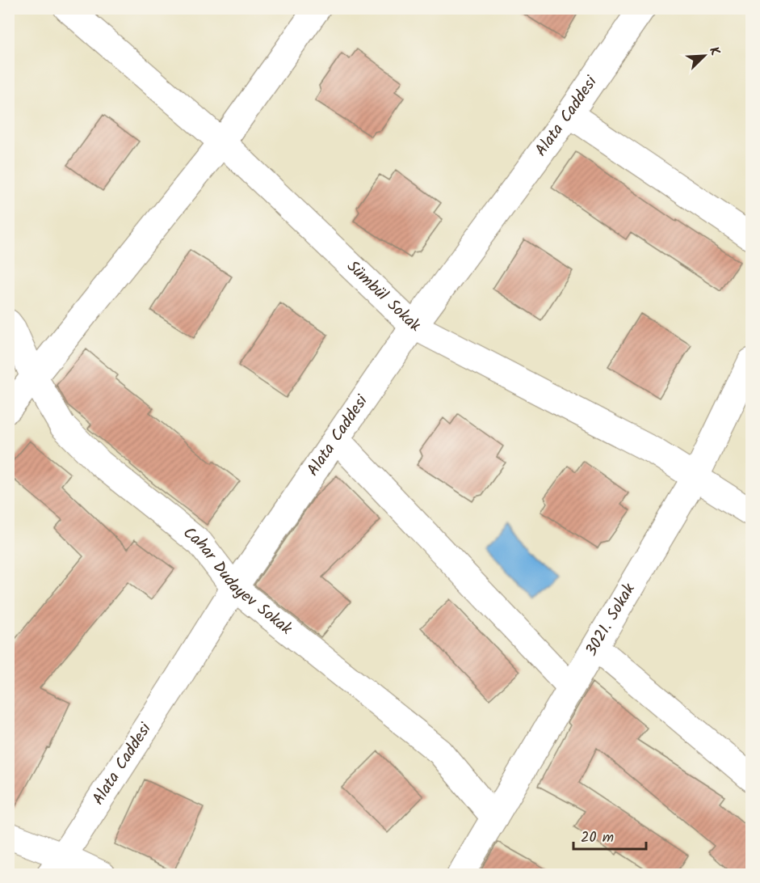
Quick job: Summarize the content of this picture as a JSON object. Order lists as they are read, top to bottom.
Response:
{
  "streets": {
    "street": [
      "Alata Caddesi",
      "Sümbül Sokak",
      "Cahar Dudayev Sokak",
      "3021. Sokak"
    ]
  },
  "crossings": [
    ["Alata Caddesi", "Sümbül Sokak"],
    ["Alata Caddesi", "Cahar Dudayev Sokak"],
    ["Sümbül Sokak", "3021. Sokak"],
    ["Cahar Dudayev Sokak", "3021. Sokak"]
  ],
  "scale_bar": "20 m",
  "north": "top right"
}
